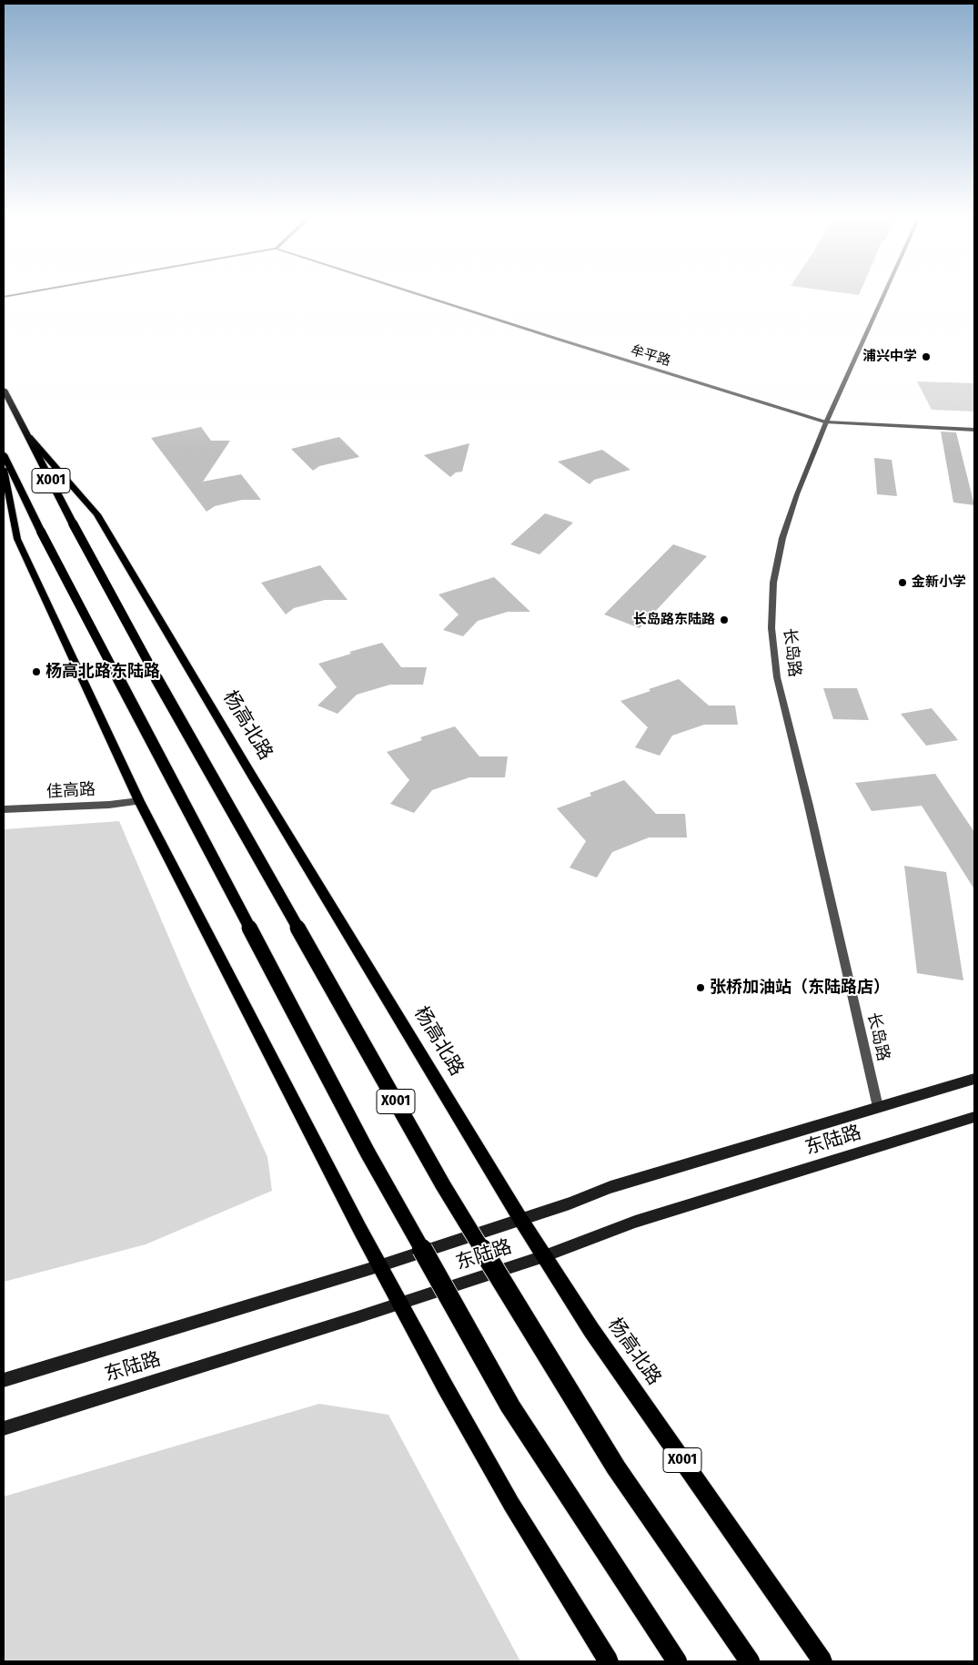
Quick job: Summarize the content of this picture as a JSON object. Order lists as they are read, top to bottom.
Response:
{
  "streets": {
    "highway": ["X001", "杨高北路"],
    "main road": ["东陆路"],
    "street": ["牟平路", "长岛路", "佳高路"]
  },
  "crossings": [
    ["牟平路", "长岛路"],
    ["X001", "佳高路"],
    ["X001", "东陆路"],
    ["长岛路", "东陆路"],
    ["杨高北路", "东陆路"]
  ],
  "places": [
    "浦兴中学",
    "金新小学",
    "长岛路东陆路",
    "杨高北路东陆路",
    "张桥加油站（东陆路店）"
  ]
}
